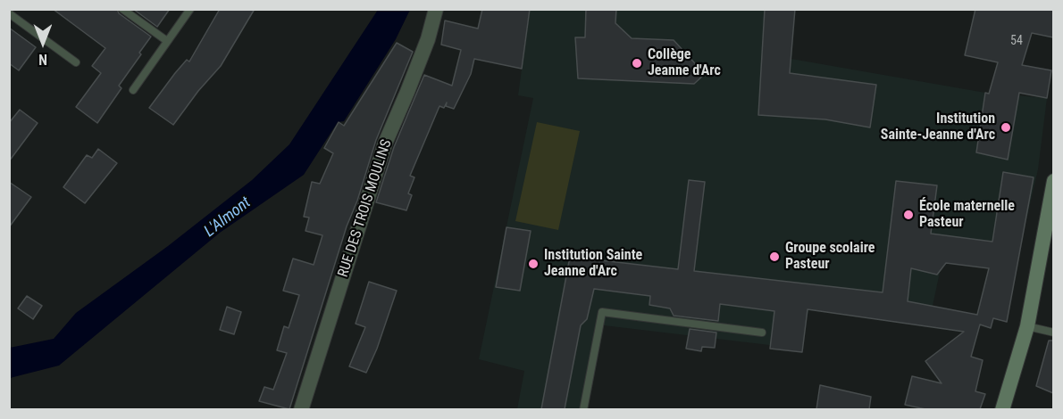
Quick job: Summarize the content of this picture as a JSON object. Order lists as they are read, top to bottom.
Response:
{
  "streets": {
    "street": ["RUE DES TROIS MOULINS"]
  },
  "water": ["L'Almont"],
  "places": [
    "Collège Jeanne d'Arc",
    "Institution Sainte-Jeanne d'Arc",
    "École maternelle Pasteur",
    "Groupe scolaire Pasteur",
    "Institution Sainte Jeanne d'Arc"
  ],
  "house_numbers": ["54"],
  "north": "bottom"
}
